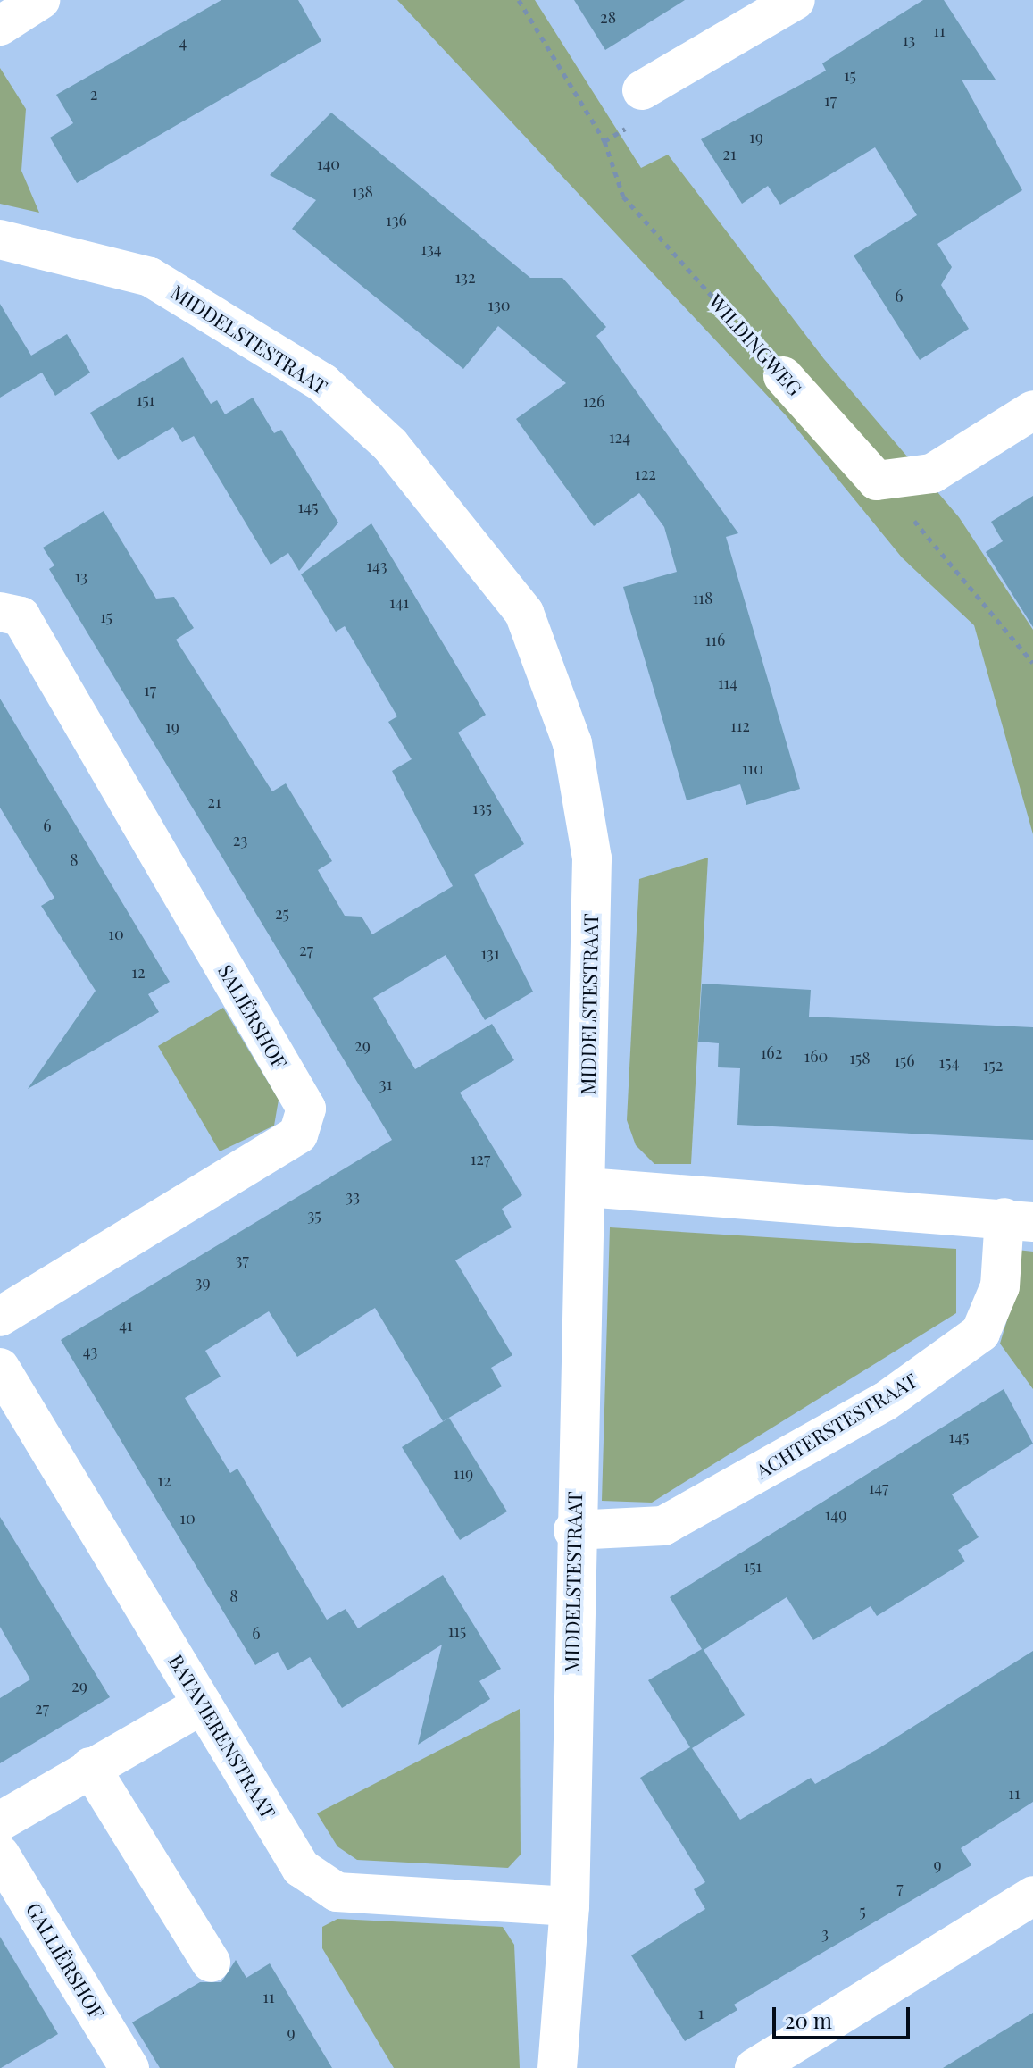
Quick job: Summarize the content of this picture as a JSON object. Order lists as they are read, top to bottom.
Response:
{
  "streets": {
    "street": [
      "MIDDELSTESTRAAT",
      "WILDINGWEG",
      "SALIËRSHOF",
      "ACHTERSTESTRAAT",
      "BATAVIERENSTRAAT",
      "GALLIËRSHOF"
    ]
  },
  "crossings": [
    ["MIDDELSTESTRAAT", "ACHTERSTESTRAAT"],
    ["MIDDELSTESTRAAT", "BATAVIERENSTRAAT"]
  ],
  "house_numbers": [
    "28",
    "11",
    "13",
    "4",
    "15",
    "2",
    "17",
    "19",
    "21",
    "140",
    "138",
    "136",
    "134",
    "132",
    "6",
    "130",
    "151",
    "126",
    "124",
    "122",
    "145",
    "143",
    "13",
    "118",
    "141",
    "15",
    "116",
    "114",
    "17",
    "112",
    "19",
    "110",
    "21",
    "135",
    "6",
    "23",
    "8",
    "25",
    "10",
    "27",
    "131",
    "12",
    "29",
    "162",
    "160",
    "158",
    "156",
    "154",
    "152",
    "31",
    "127",
    "33",
    "35",
    "37",
    "39",
    "41",
    "43",
    "145",
    "119",
    "12",
    "147",
    "149",
    "10",
    "151",
    "8",
    "115",
    "6",
    "29",
    "27",
    "11",
    "9",
    "7",
    "5",
    "3",
    "11",
    "1",
    "9"
  ],
  "scale_bar": "20 m"
}
